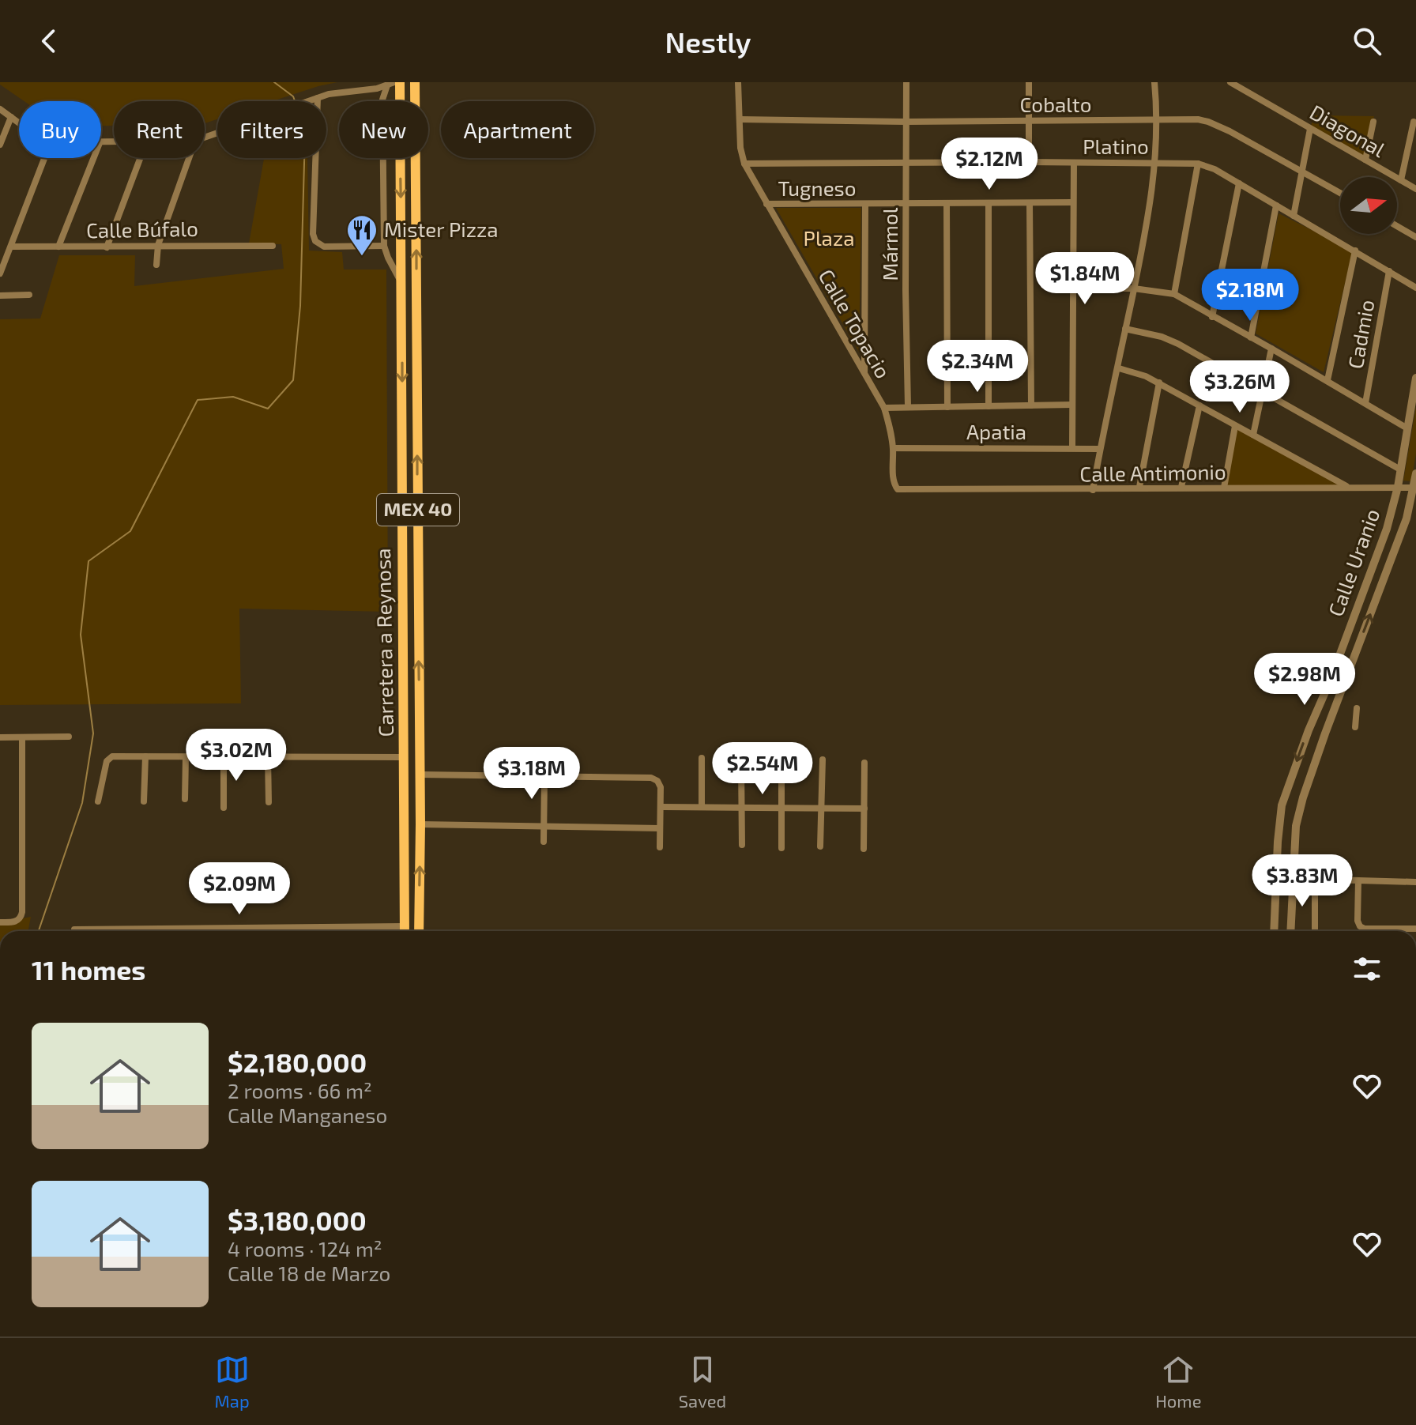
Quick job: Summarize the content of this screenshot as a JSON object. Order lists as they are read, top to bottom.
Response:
{
  "streets": {
    "main road": ["MEX 40", "Carretera a Reynosa"],
    "street": [
      "Cobalto",
      "Diagonal",
      "Platino",
      "Tugneso",
      "Calle Búfalo",
      "Mármol",
      "Calle Topacio",
      "Cadmio",
      "Apatia",
      "Calle Antimonio",
      "Calle Uranio"
    ]
  },
  "crossings": [
    ["Cobalto", "Mármol"],
    ["Cobalto", "Calle Topacio"],
    ["Platino", "Mármol"],
    ["Platino", "Calle Topacio"],
    ["Platino", "Cadmio"],
    ["Tugneso", "Mármol"],
    ["Tugneso", "Calle Topacio"],
    ["Calle Topacio", "Apatia"],
    ["Calle Topacio", "Calle Antimonio"],
    ["Calle Antimonio", "Calle Uranio"]
  ],
  "parks": ["Plaza"],
  "places": {
    "restaurant": ["Mister Pizza"]
  },
  "north": "right",
  "page": {
    "header": "Nestly",
    "chip": [
      "Buy",
      "Rent",
      "Filters",
      "New",
      "Apartment"
    ],
    "price": [
      "$2.12M",
      "$1.84M",
      "$2.18M",
      "$2.34M",
      "$3.26M",
      "$2.98M",
      "$3.02M",
      "$2.54M",
      "$3.18M",
      "$3.83M",
      "$2.09M"
    ],
    "heading": "11 homes",
    "list": [
      {
        "name": "$2,180,000",
        "note": "2 rooms · 66 m² · Calle Manganeso"
      },
      {
        "name": "$3,180,000",
        "note": "4 rooms · 124 m² · Calle 18 de Marzo"
      }
    ],
    "tabs": ["Map", "Saved", "Home"]
  }
}
